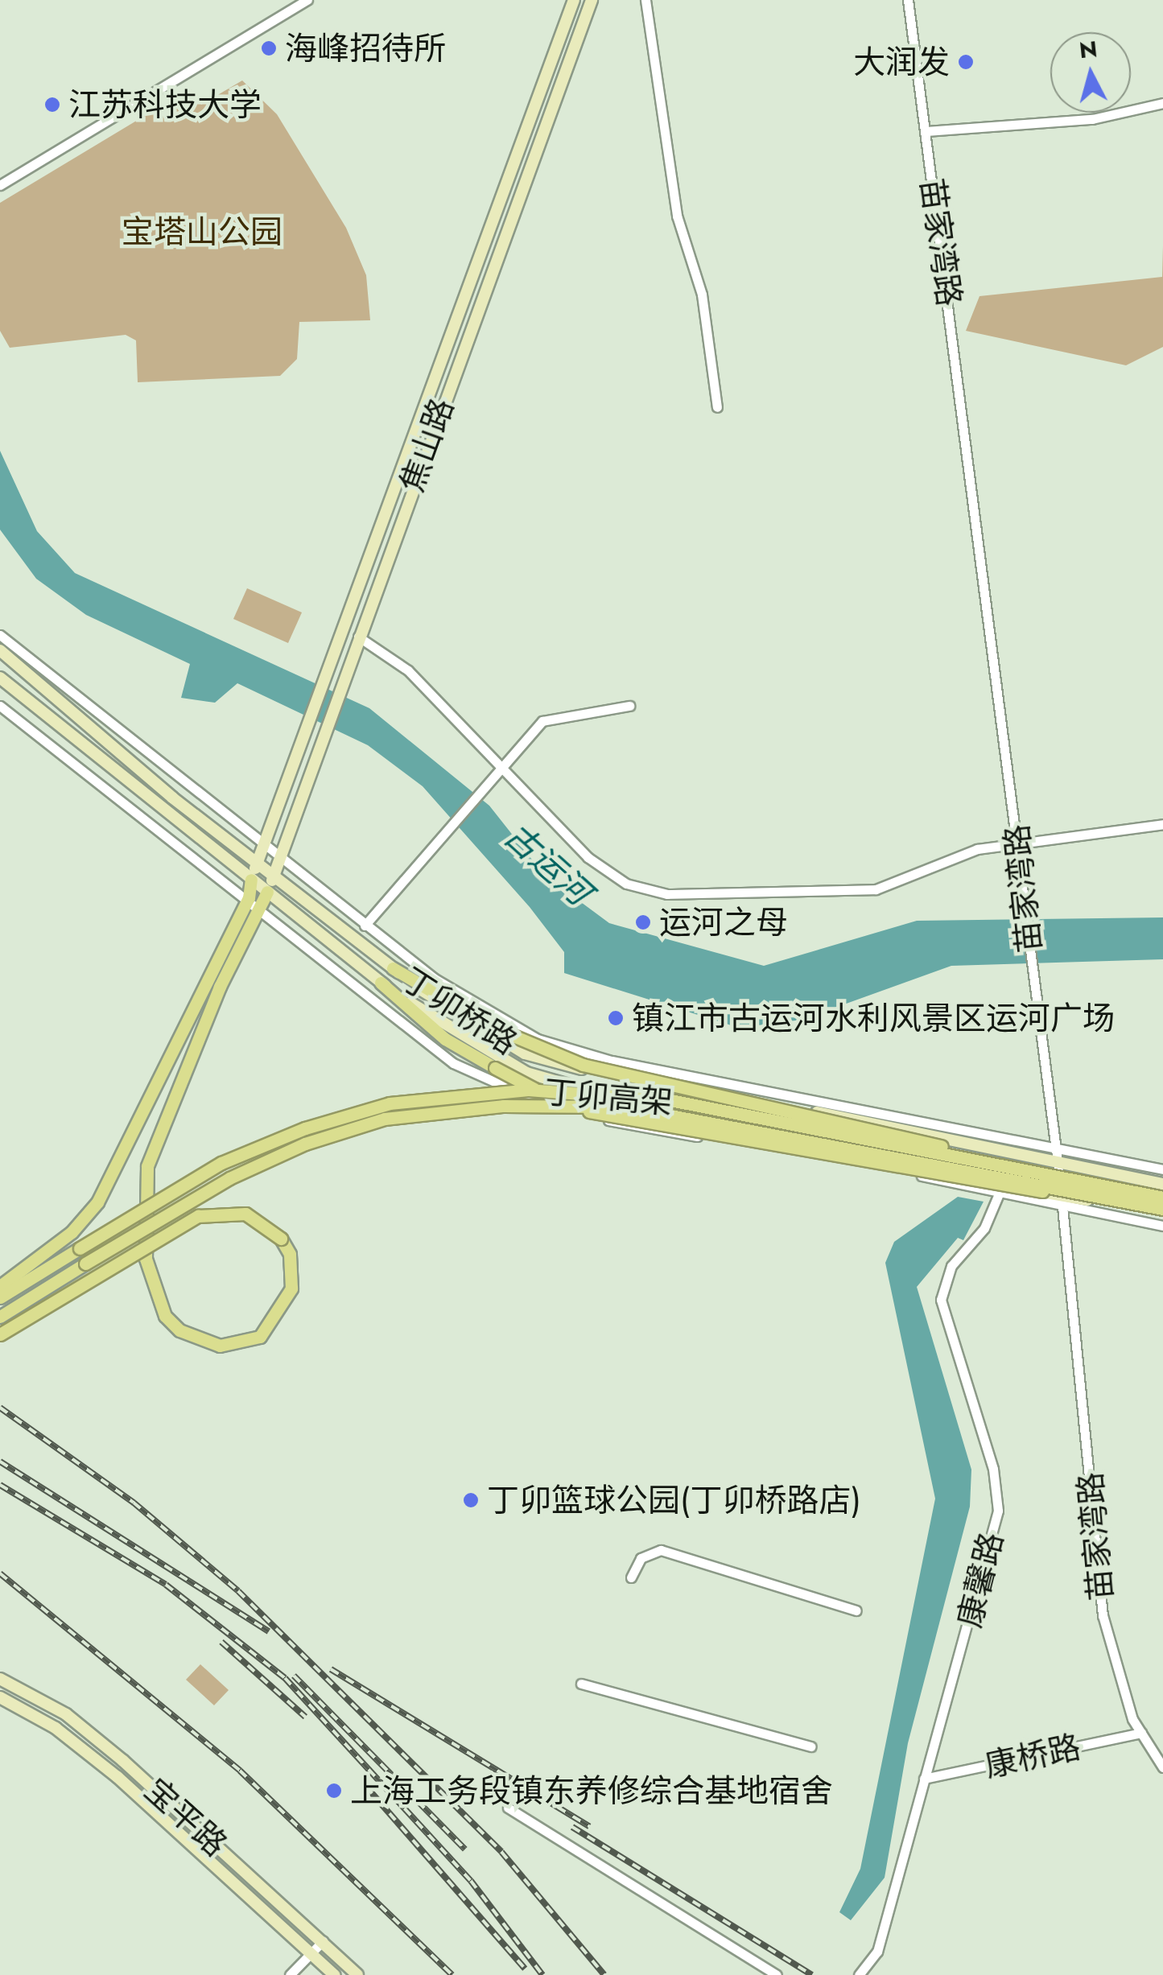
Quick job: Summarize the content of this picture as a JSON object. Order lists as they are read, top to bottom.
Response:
{
  "streets": {
    "highway": ["丁卯高架"],
    "main road": ["焦山路", "丁卯桥路", "宝平路"],
    "street": ["苗家湾路", "康馨路", "康桥路"]
  },
  "crossings": [
    ["苗家湾路", "丁卯桥路"],
    ["苗家湾路", "康桥路"],
    ["焦山路", "丁卯桥路"],
    ["丁卯桥路", "丁卯高架"],
    ["康馨路", "康桥路"]
  ],
  "water": ["古运河"],
  "parks": ["宝塔山公园"],
  "places": [
    "海峰招待所",
    "大润发",
    "江苏科技大学",
    "运河之母",
    "镇江市古运河水利风景区运河广场",
    "丁卯篮球公园(丁卯桥路店)",
    "上海工务段镇东养修综合基地宿舍"
  ],
  "north": "top"
}
